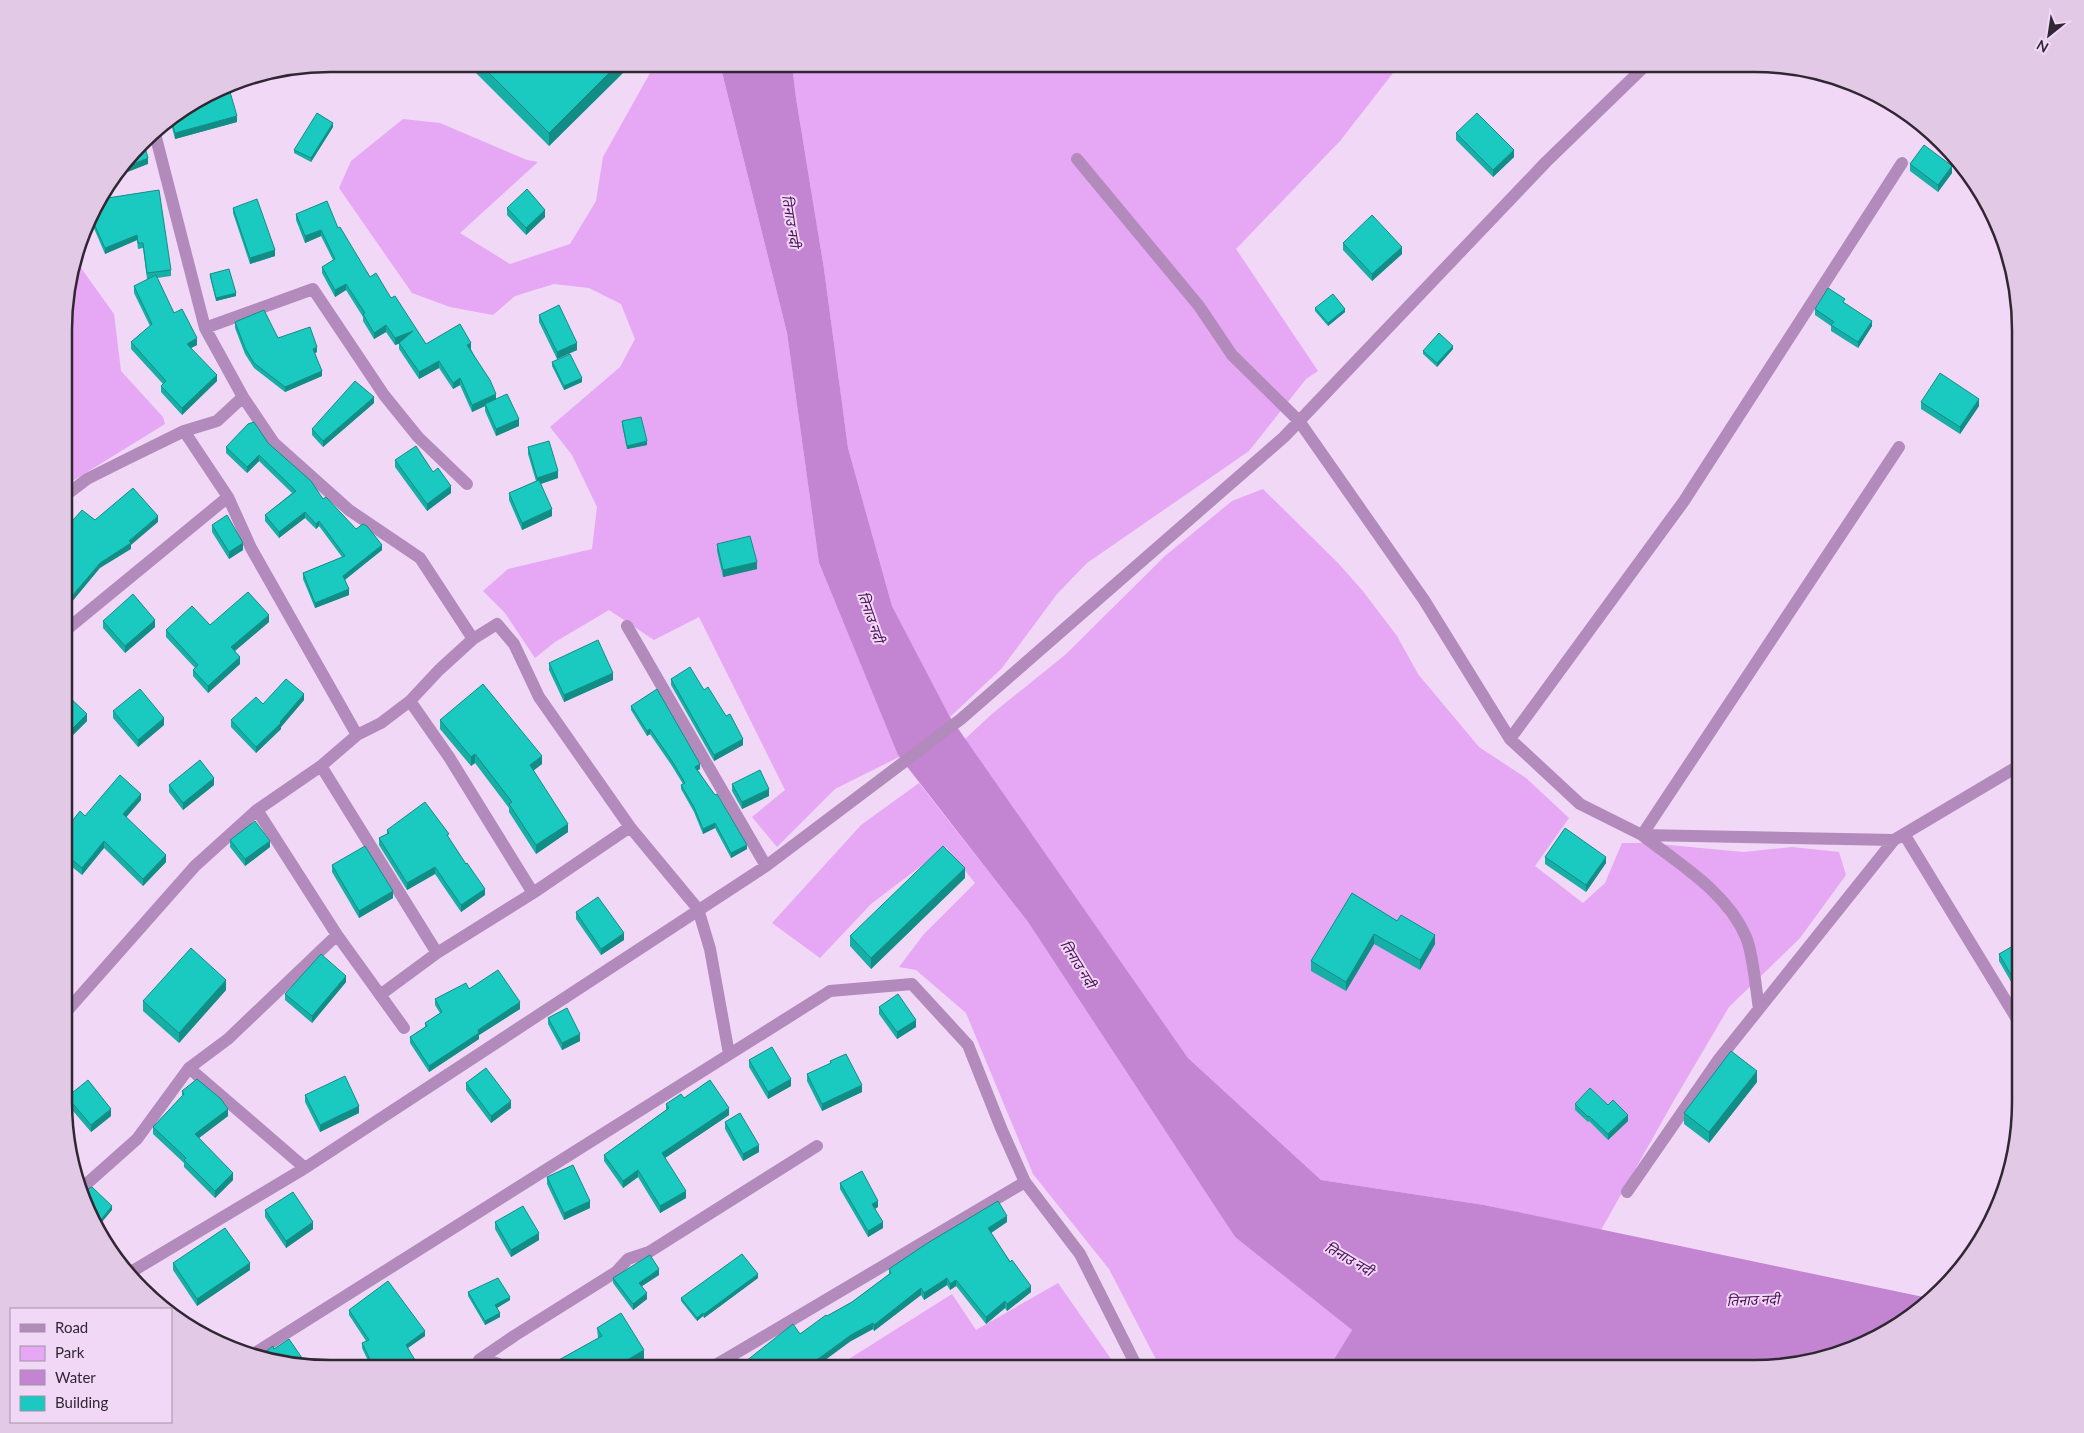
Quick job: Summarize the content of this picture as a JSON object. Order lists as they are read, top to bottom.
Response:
{
  "water": ["तिनाउ नदी"],
  "legend": [
    "Road",
    "Park",
    "Water",
    "Building"
  ],
  "north": "bottom left"
}
